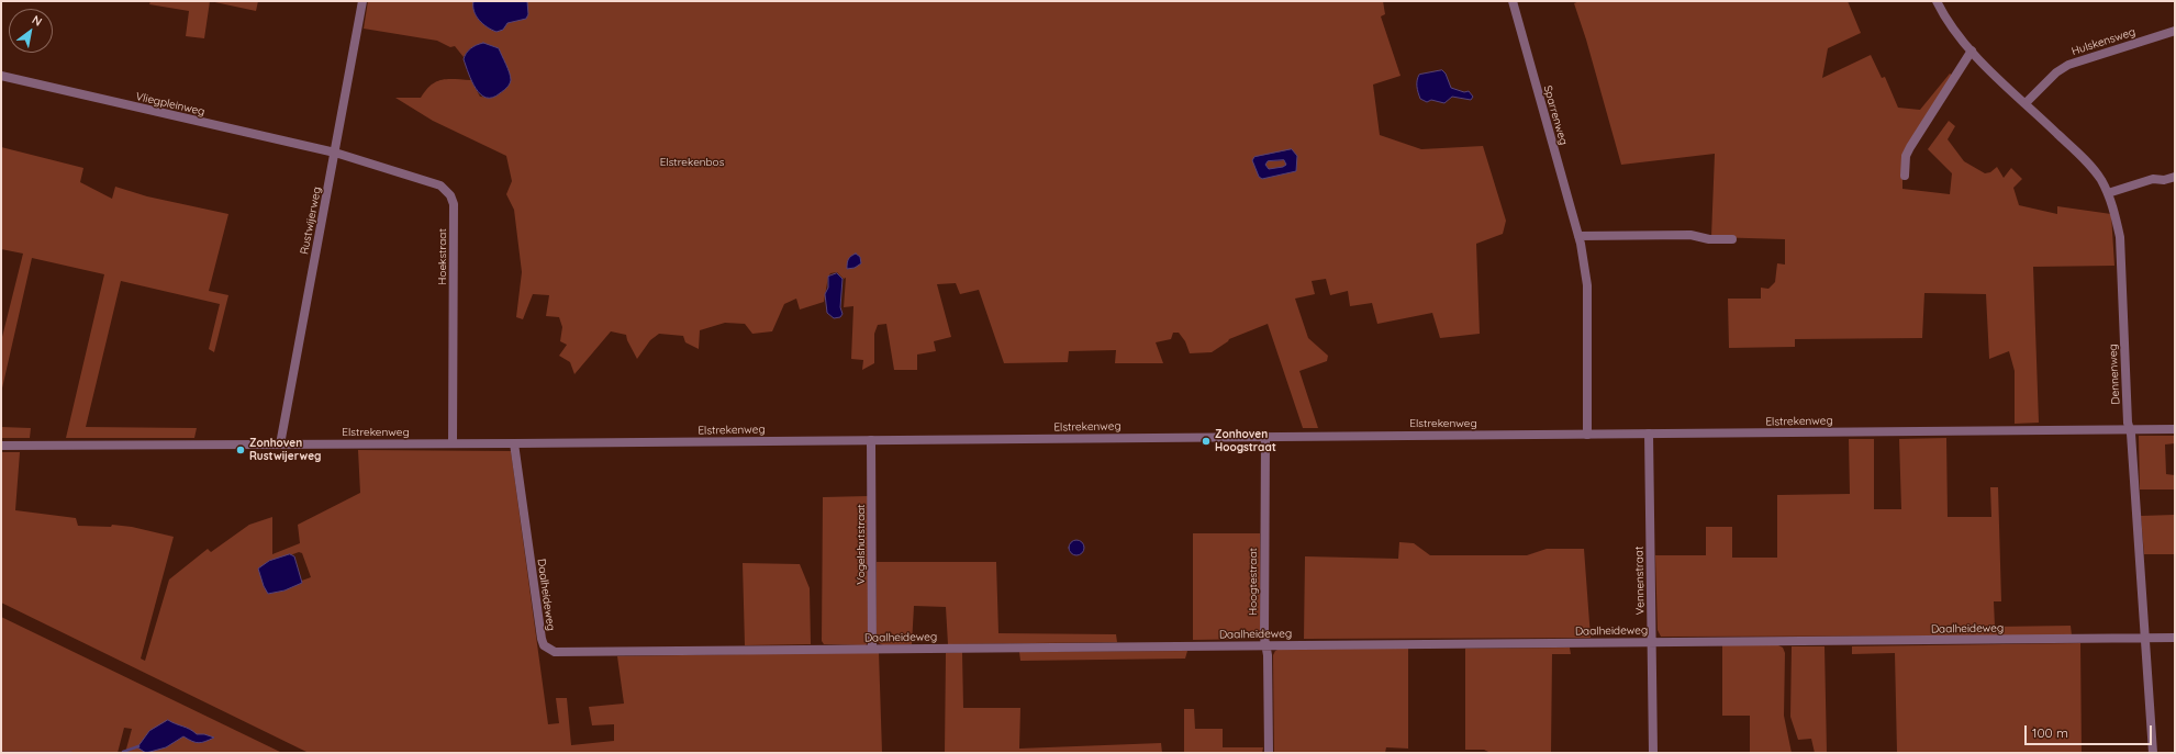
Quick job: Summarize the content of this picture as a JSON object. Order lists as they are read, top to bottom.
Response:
{
  "streets": {
    "street": [
      "Hulskensweg",
      "Vliegpleinweg",
      "Sparrenweg",
      "Rustwijerweg",
      "Hoekstraat",
      "Dennenweg",
      "Elstrekenweg",
      "Vogelshutstraat",
      "Vennenstraat",
      "Hoogtestraat",
      "Daalheideweg"
    ]
  },
  "crossings": [
    ["Hulskensweg", "Dennenweg"],
    ["Vliegpleinweg", "Rustwijerweg"],
    ["Vliegpleinweg", "Hoekstraat"],
    ["Sparrenweg", "Elstrekenweg"],
    ["Rustwijerweg", "Hoekstraat"],
    ["Rustwijerweg", "Elstrekenweg"],
    ["Hoekstraat", "Elstrekenweg"],
    ["Dennenweg", "Elstrekenweg"],
    ["Dennenweg", "Daalheideweg"],
    ["Elstrekenweg", "Vogelshutstraat"],
    ["Elstrekenweg", "Vennenstraat"],
    ["Elstrekenweg", "Hoogtestraat"],
    ["Elstrekenweg", "Daalheideweg"],
    ["Vogelshutstraat", "Daalheideweg"],
    ["Vennenstraat", "Daalheideweg"],
    ["Hoogtestraat", "Daalheideweg"]
  ],
  "parks": ["Elstrekenbos"],
  "places": ["Zonhoven Hoogstraat", "Zonhoven Rustwijerweg"],
  "scale_bar": "100 m",
  "north": "top right"
}
